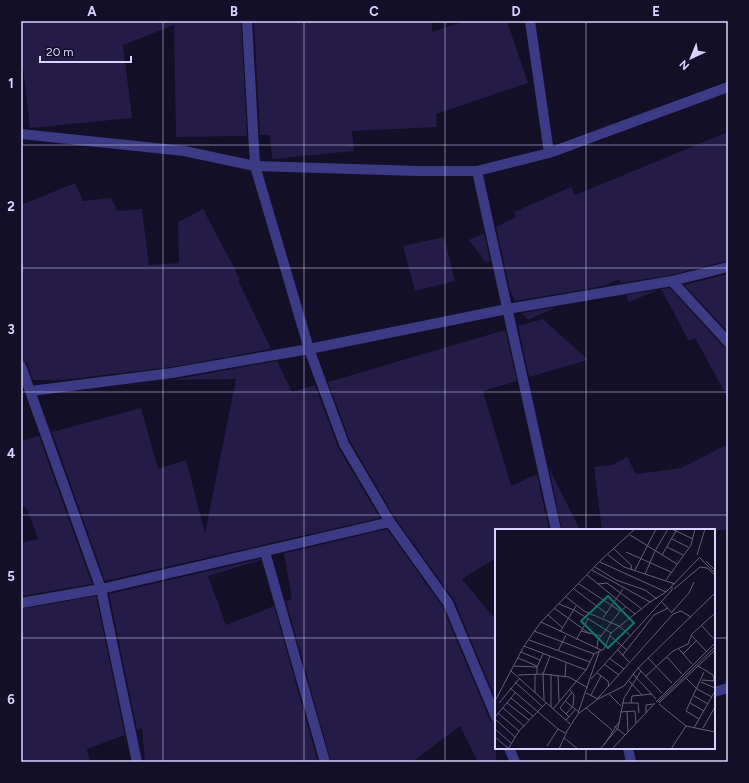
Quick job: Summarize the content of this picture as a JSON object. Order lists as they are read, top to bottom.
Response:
{
  "scale_bar": "20 m",
  "north": "bottom left",
  "grid": {
    "columns": [
      "A",
      "B",
      "C",
      "D",
      "E"
    ],
    "rows": [
      "1",
      "2",
      "3",
      "4",
      "5",
      "6"
    ]
  }
}
